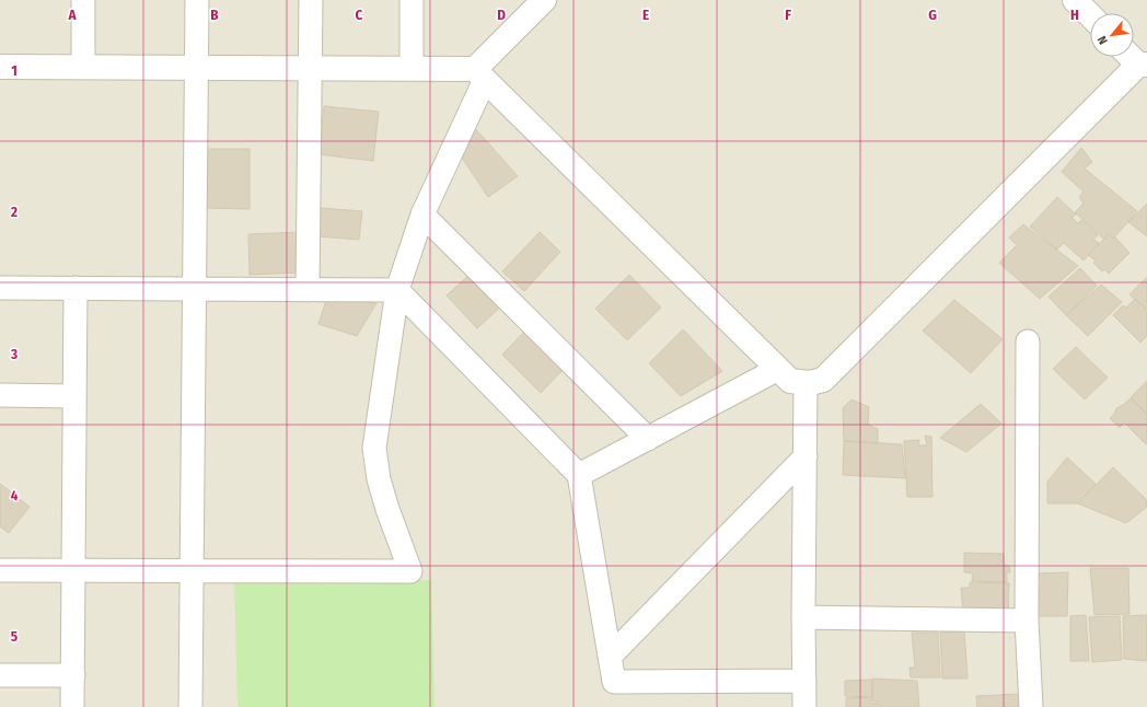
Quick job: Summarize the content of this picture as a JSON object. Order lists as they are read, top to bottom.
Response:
{
  "north": "bottom left",
  "grid": {
    "columns": [
      "A",
      "B",
      "C",
      "D",
      "E",
      "F",
      "G",
      "H"
    ],
    "rows": [
      "1",
      "2",
      "3",
      "4",
      "5"
    ]
  }
}
